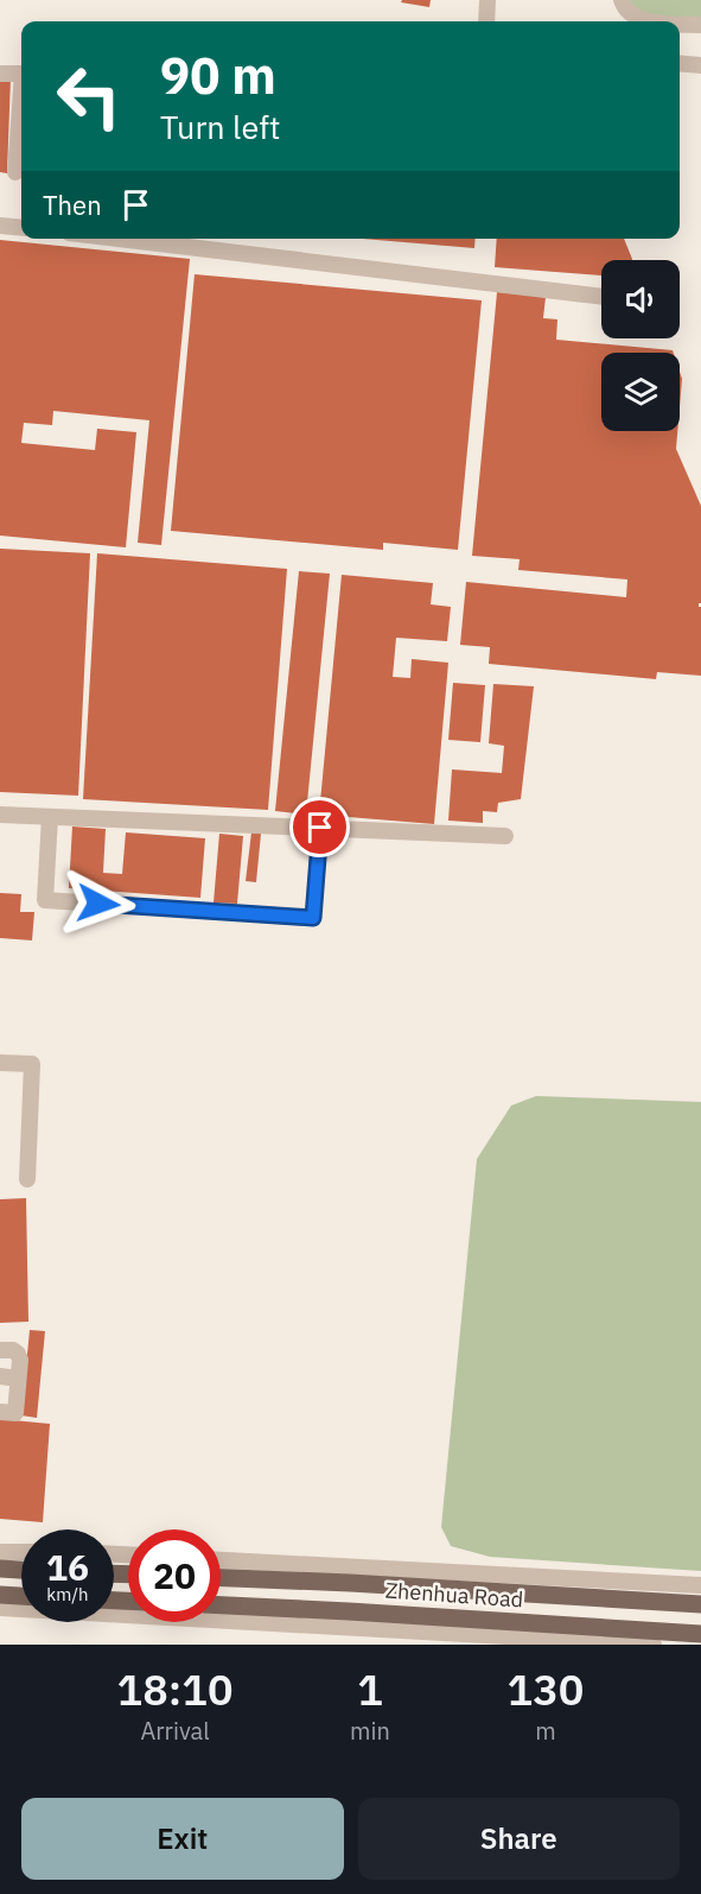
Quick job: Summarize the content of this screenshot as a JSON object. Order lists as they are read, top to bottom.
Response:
{
  "streets": {
    "main road": ["Zhenhua Road"]
  },
  "page": {
    "turn": ["90 m", "Turn left"],
    "then": "Then",
    "speed": "16 km/h",
    "limit": "20",
    "eta": [
      "18:10",
      "Arrival",
      "1",
      "min",
      "130",
      "m"
    ],
    "buttons": ["Exit", "Share"]
  }
}
